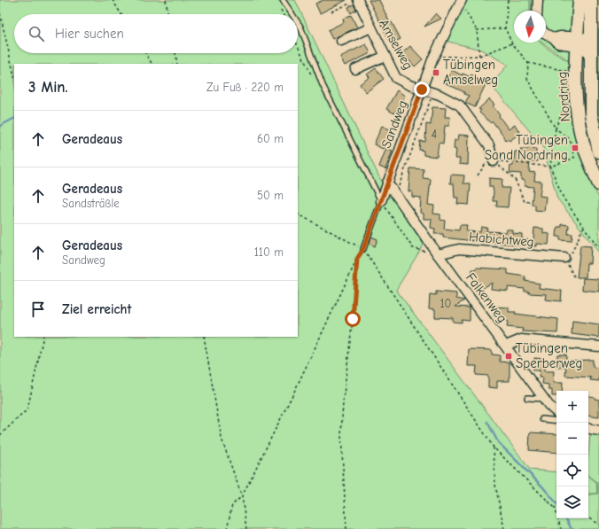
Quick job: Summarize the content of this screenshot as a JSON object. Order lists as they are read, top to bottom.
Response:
{
  "streets": {
    "street": [
      "Amselweg",
      "Nordring",
      "Sandweg",
      "Habichtweg",
      "Falkenweg"
    ]
  },
  "crossings": [
    ["Amselweg", "Sandweg"],
    ["Sandweg", "Falkenweg"],
    ["Habichtweg", "Falkenweg"]
  ],
  "places": {
    "transit": ["Tübingen Amselweg", "Tübingen Sand Nordring", "Tübingen Sperberweg"]
  },
  "house_numbers": ["4", "10"],
  "north": "bottom",
  "page": {
    "search": "Hier suchen",
    "heading": ["3 Min.", "Zu Fuß · 220 m"],
    "list": [
      ["Geradeaus", "60 m"],
      ["Geradeaus", "Sandsträßle", "50 m"],
      ["Geradeaus", "Sandweg", "110 m"],
      "Ziel erreicht"
    ],
    "map_buttons": ["+", "−"]
  }
}
